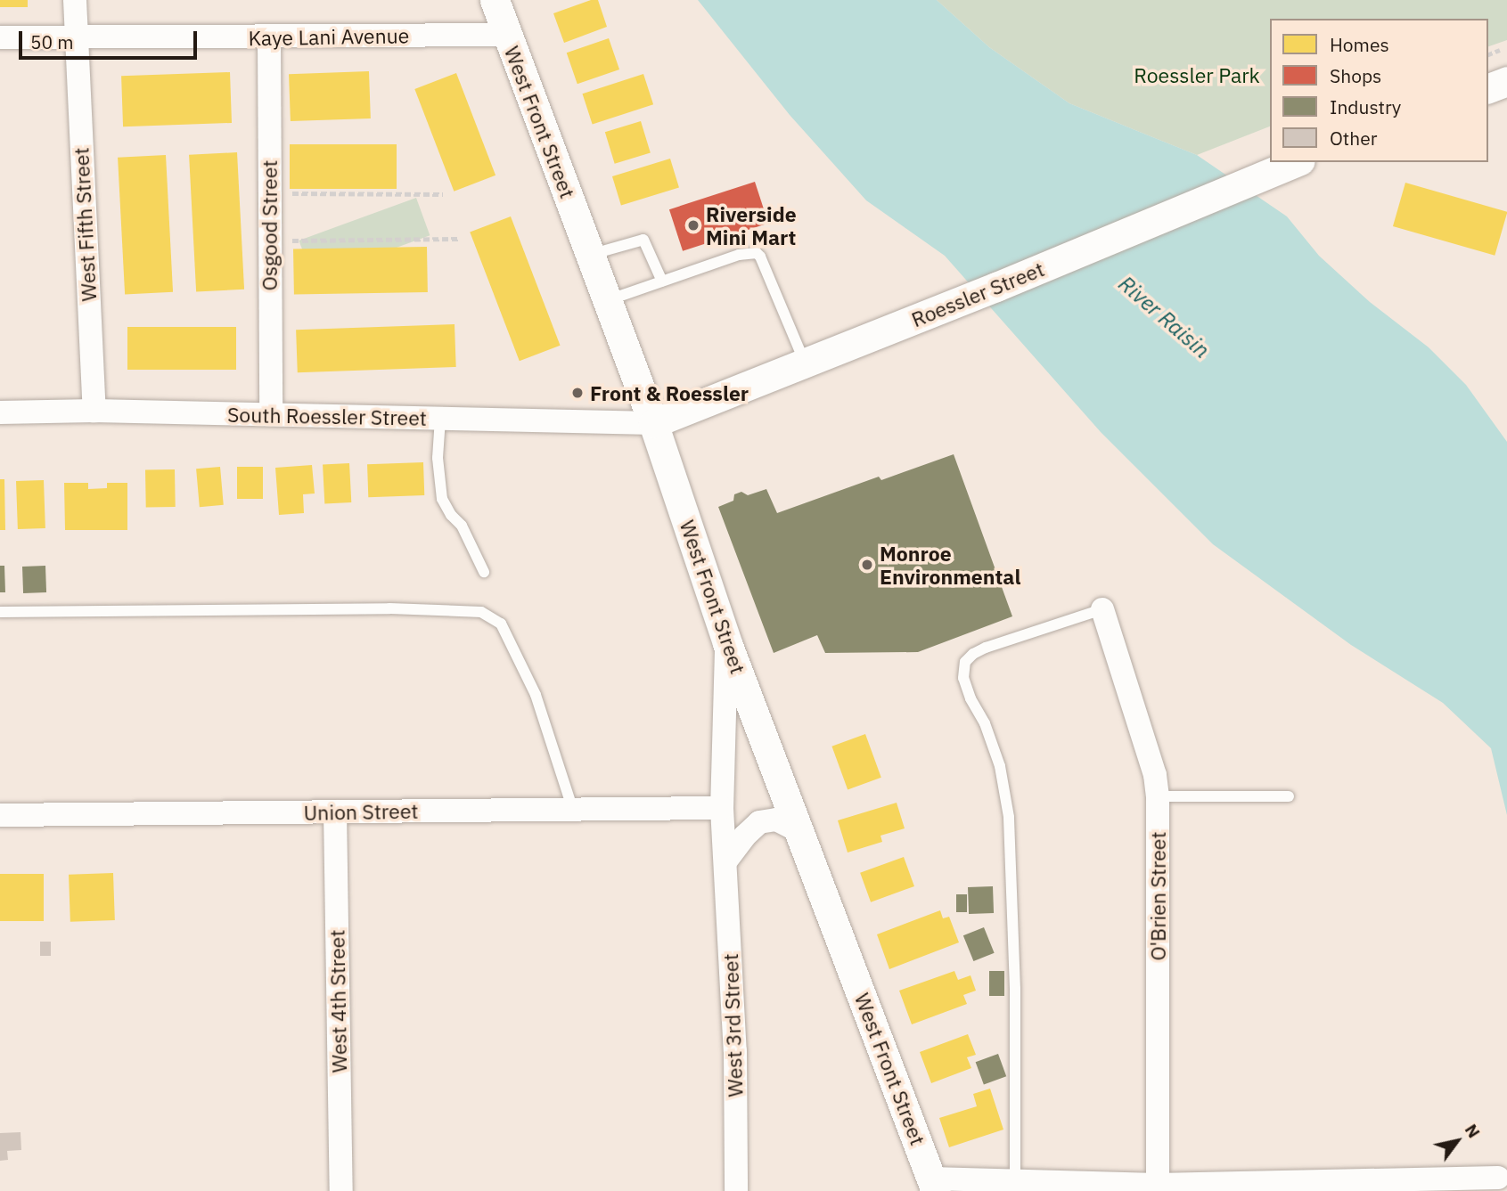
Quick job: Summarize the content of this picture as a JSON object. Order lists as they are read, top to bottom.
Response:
{
  "streets": {
    "street": [
      "Kaye Lani Avenue",
      "West Front Street",
      "West Fifth Street",
      "Osgood Street",
      "Roessler Street",
      "South Roessler Street",
      "Union Street",
      "O'Brien Street",
      "West 4th Street",
      "West 3rd Street"
    ]
  },
  "crossings": [
    ["Kaye Lani Avenue", "West Front Street"],
    ["Kaye Lani Avenue", "West Fifth Street"],
    ["Kaye Lani Avenue", "Osgood Street"],
    ["West Front Street", "Roessler Street"],
    ["West Front Street", "South Roessler Street"],
    ["West Front Street", "West 3rd Street"],
    ["West Fifth Street", "South Roessler Street"],
    ["Osgood Street", "South Roessler Street"],
    ["Roessler Street", "South Roessler Street"],
    ["Union Street", "West 4th Street"],
    ["Union Street", "West 3rd Street"]
  ],
  "water": ["River Raisin"],
  "parks": ["Roessler Park"],
  "places": ["Riverside Mini Mart", "Front & Roessler", "Monroe Environmental"],
  "legend": [
    "Homes",
    "Shops",
    "Industry",
    "Other"
  ],
  "scale_bar": "50 m",
  "north": "top right"
}
